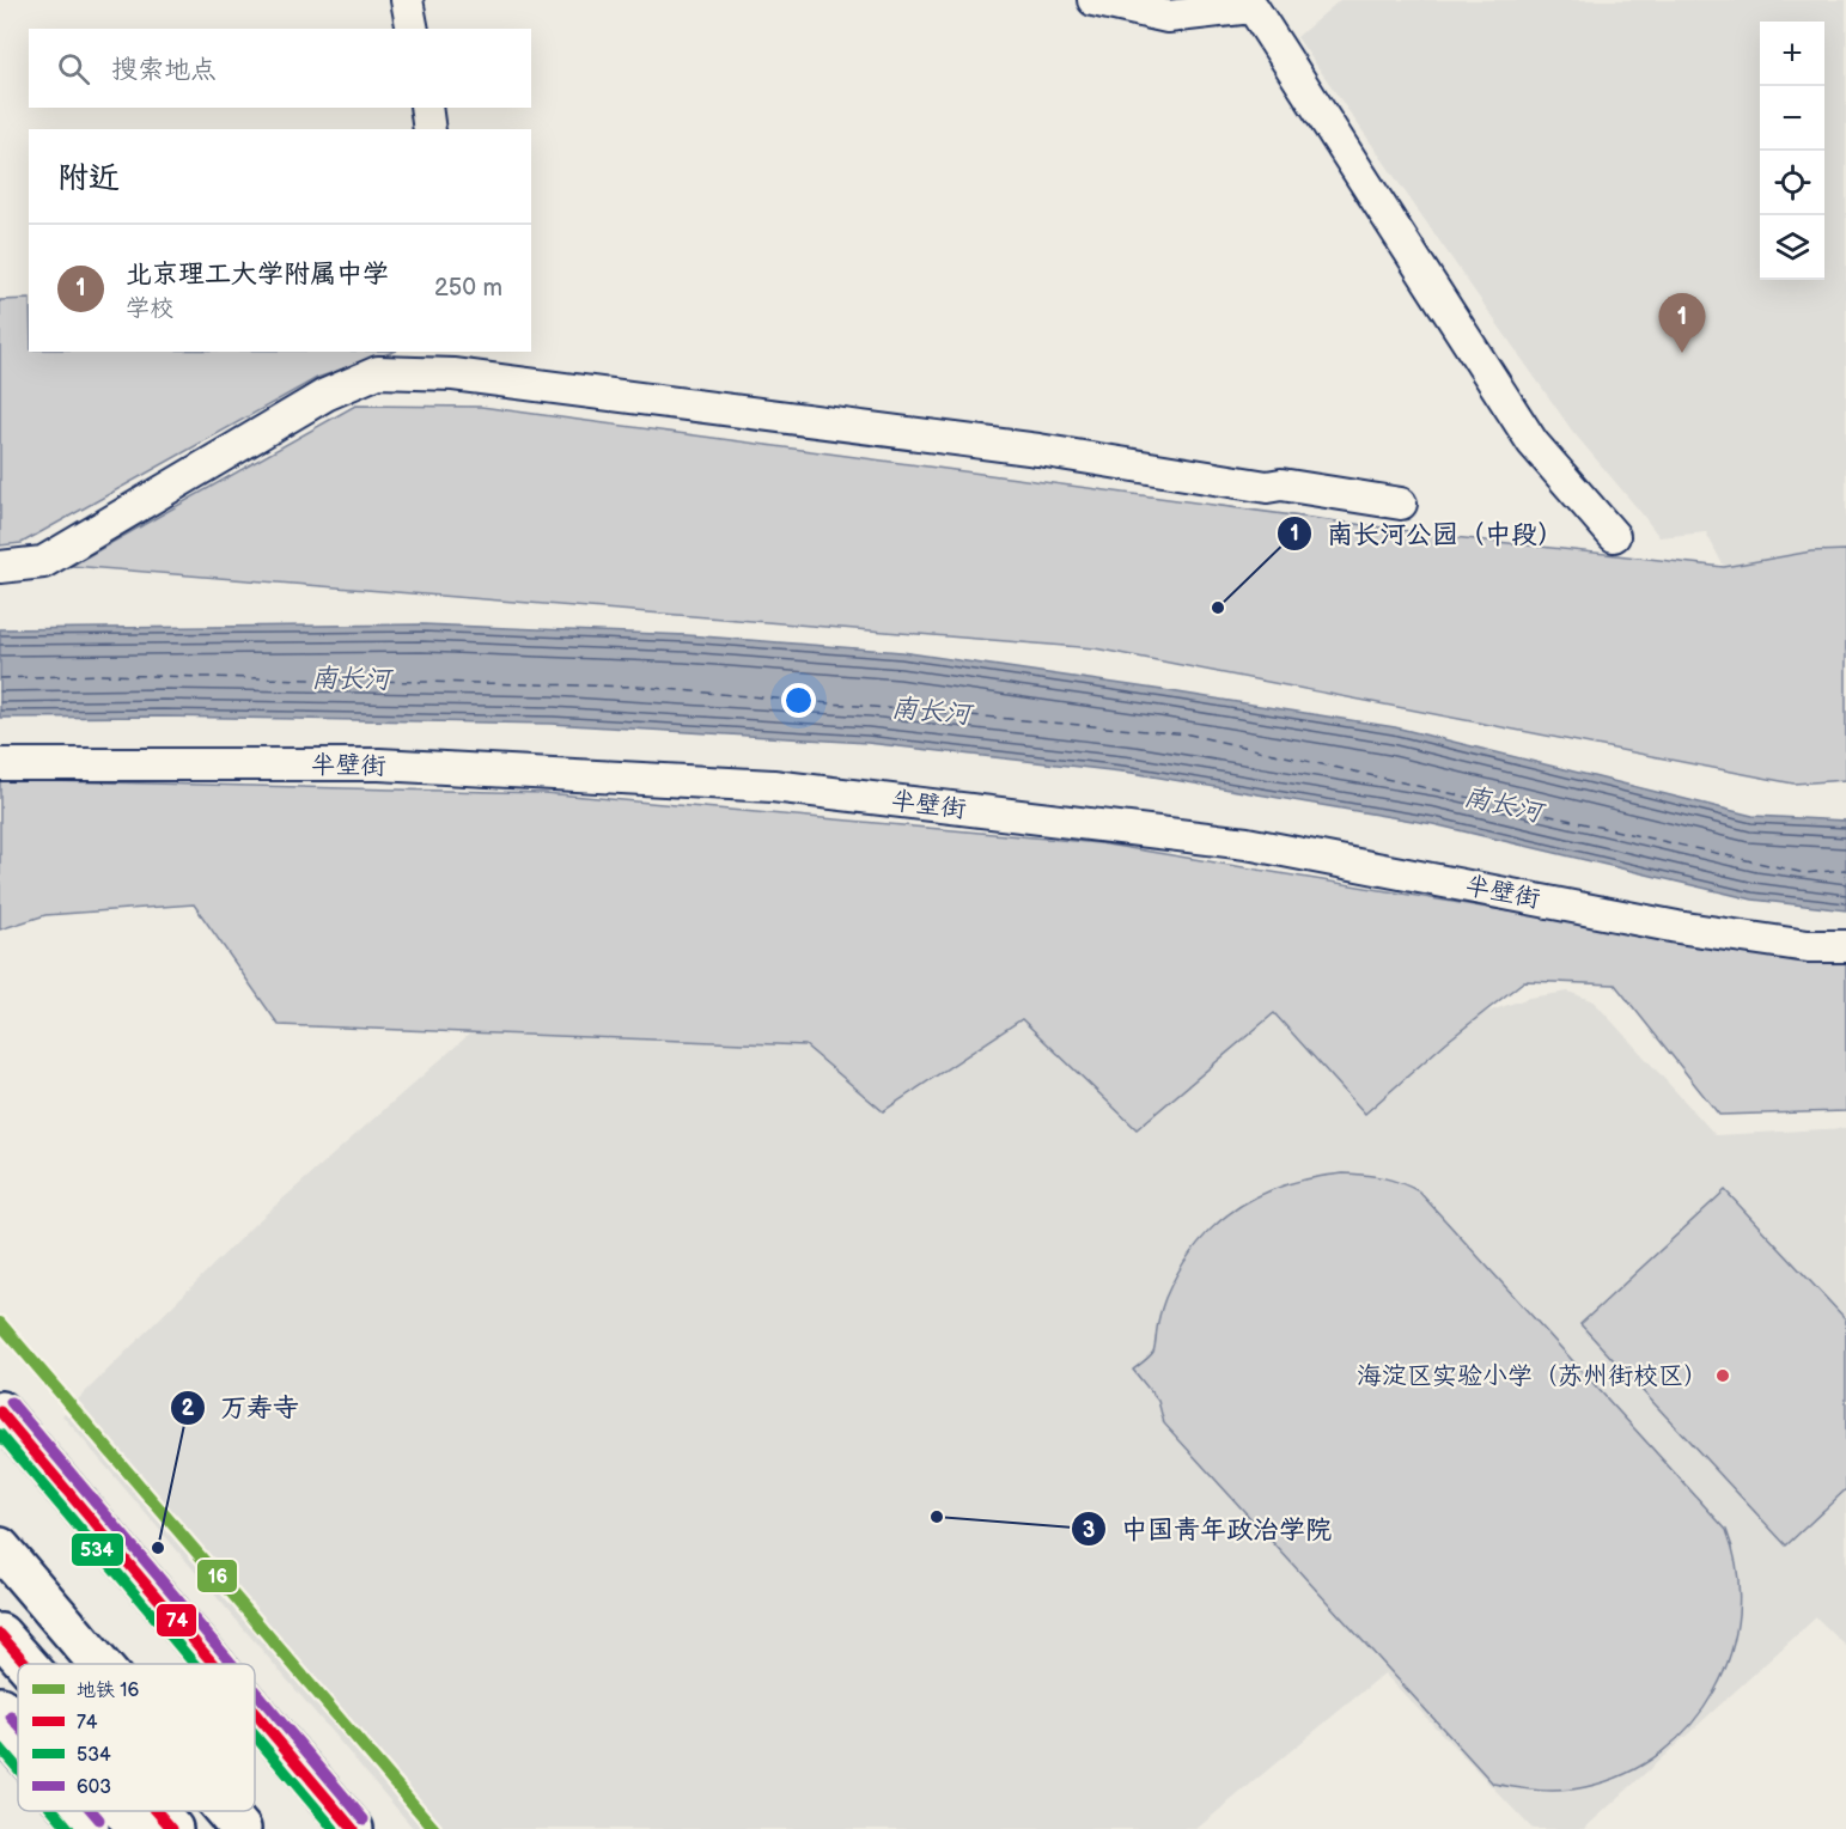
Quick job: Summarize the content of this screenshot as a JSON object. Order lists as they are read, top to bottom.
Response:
{
  "streets": {
    "street": ["半壁街"]
  },
  "water": ["南长河"],
  "places": [
    "南长河公园（中段）",
    "海淀区实验小学（苏州街校区）",
    "中国青年政治学院",
    "万寿寺"
  ],
  "lines": [
    "metro line 16",
    "transit line 603",
    "transit line 74",
    "transit line 534"
  ],
  "legend": [
    "地铁 16",
    "74",
    "534",
    "603"
  ],
  "page": {
    "map_buttons": ["+", "−"],
    "search": "搜索地点",
    "heading": "附近",
    "list": [
      {
        "mark": "1",
        "name": "北京理工大学附属中学",
        "note": "学校",
        "value": "250 m"
      }
    ],
    "pins": "1"
  }
}
